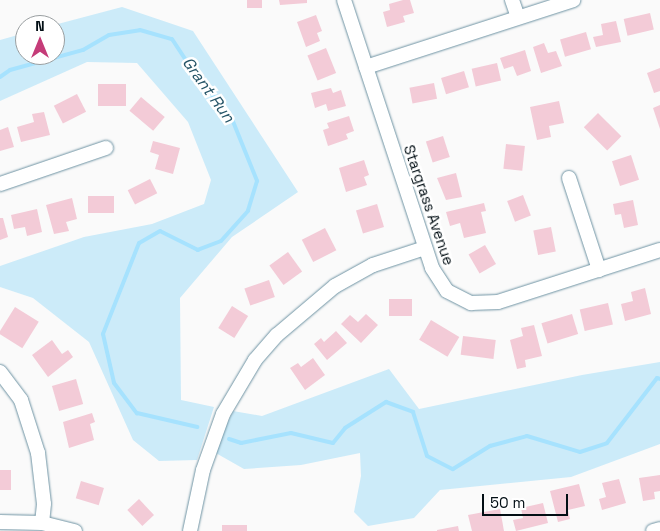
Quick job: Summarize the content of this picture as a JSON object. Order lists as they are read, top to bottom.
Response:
{
  "streets": {
    "street": ["Stargrass Avenue"]
  },
  "water": ["Grant Run"],
  "scale_bar": "50 m",
  "north": "top"
}
